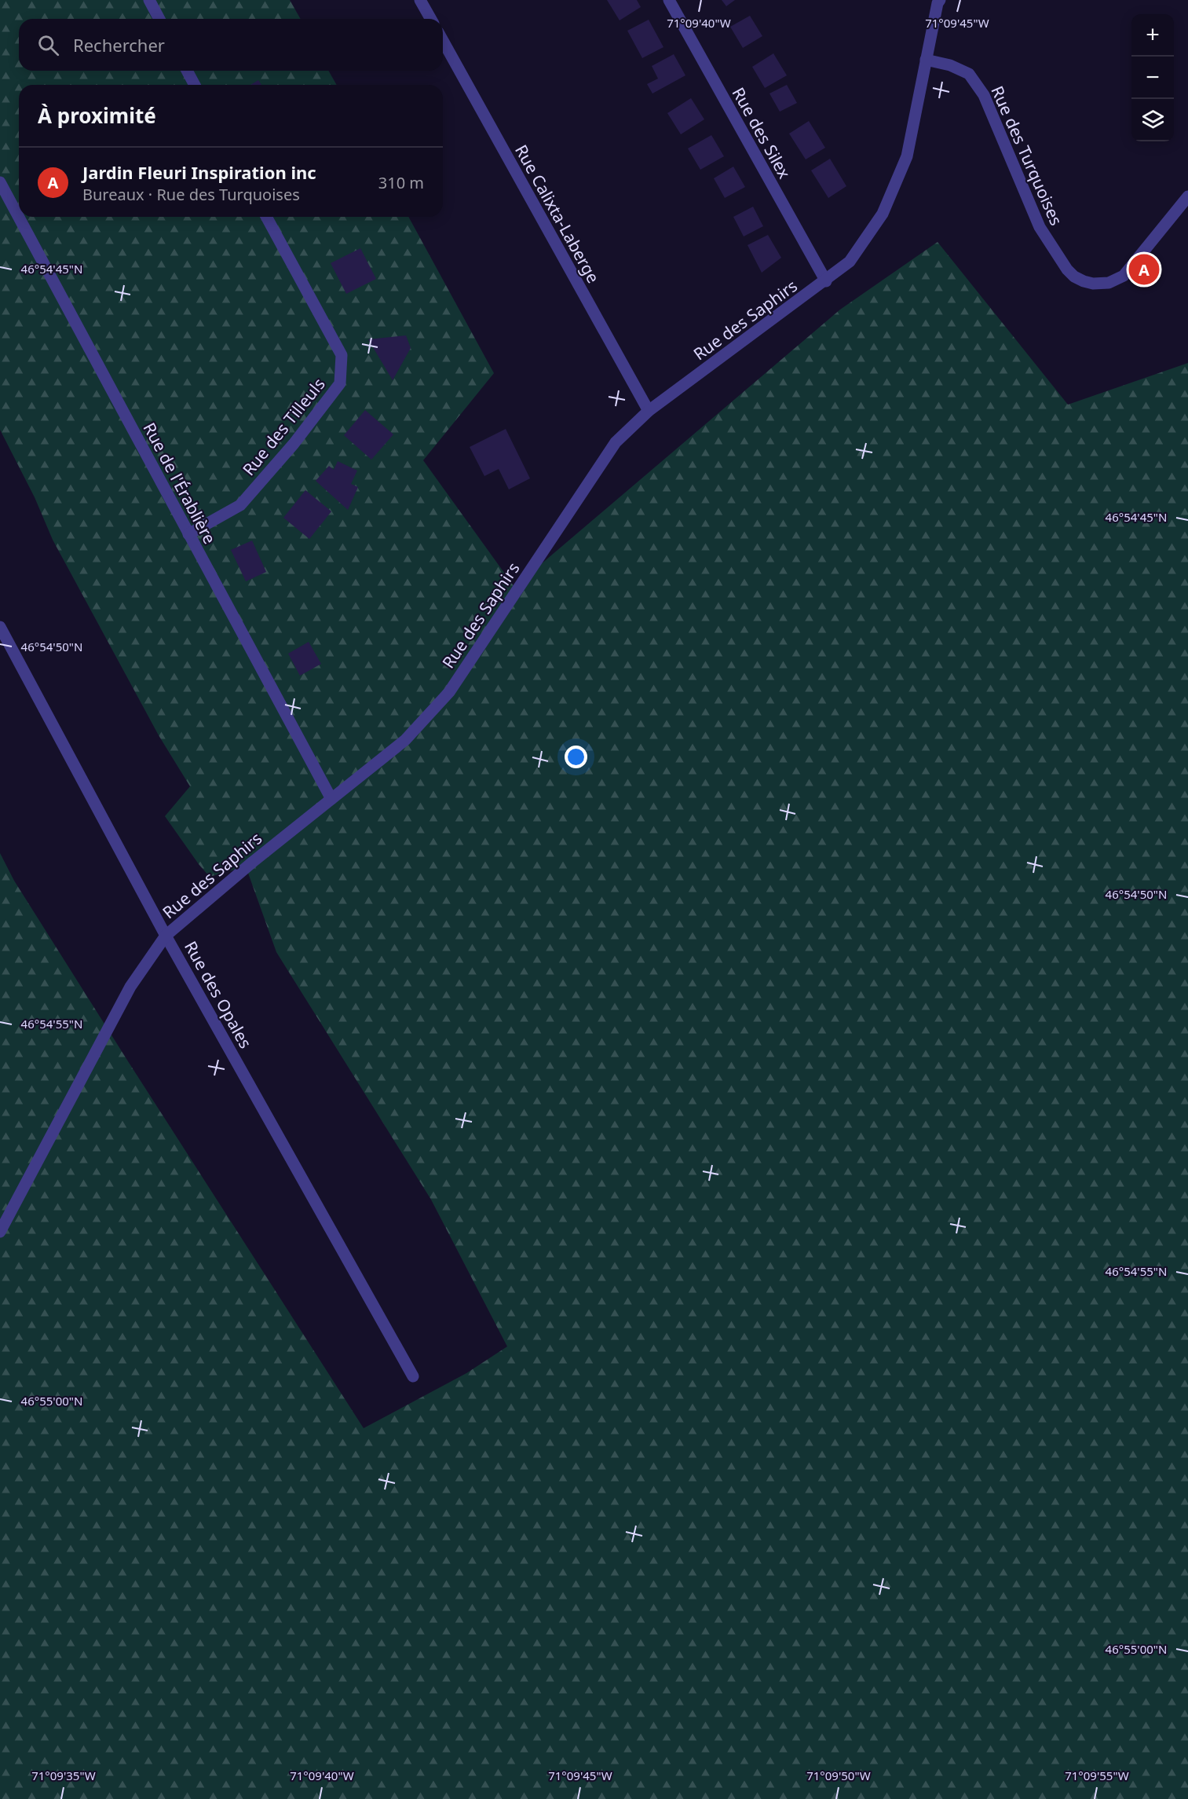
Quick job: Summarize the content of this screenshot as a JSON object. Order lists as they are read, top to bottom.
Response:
{
  "streets": {
    "street": [
      "Rue des Silex",
      "Rue des Turquoises",
      "Rue Calixta-Laberge",
      "Rue des Saphirs",
      "Rue des Tilleuls",
      "Rue de l'Érablière",
      "Rue des Opales"
    ]
  },
  "crossings": [
    ["Rue des Silex", "Rue des Saphirs"],
    ["Rue des Turquoises", "Rue des Saphirs"],
    ["Rue Calixta-Laberge", "Rue des Saphirs"],
    ["Rue des Saphirs", "Rue de l'Érablière"],
    ["Rue des Saphirs", "Rue des Opales"],
    ["Rue des Tilleuls", "Rue de l'Érablière"]
  ],
  "page": {
    "map_buttons": ["+", "−"],
    "search": "Rechercher",
    "heading": "À proximité",
    "list": [
      {
        "mark": "A",
        "name": "Jardin Fleuri Inspiration inc",
        "note": "Bureaux · Rue des Turquoises",
        "value": "310 m"
      }
    ],
    "pins": "A"
  },
  "coordinates": [
    "71°09'40\"W",
    "71°09'45\"W",
    "46°54'45\"N",
    "46°54'50\"N",
    "46°54'55\"N",
    "46°55'00\"N",
    "71°09'35\"W",
    "71°09'50\"W",
    "71°09'55\"W"
  ]
}
